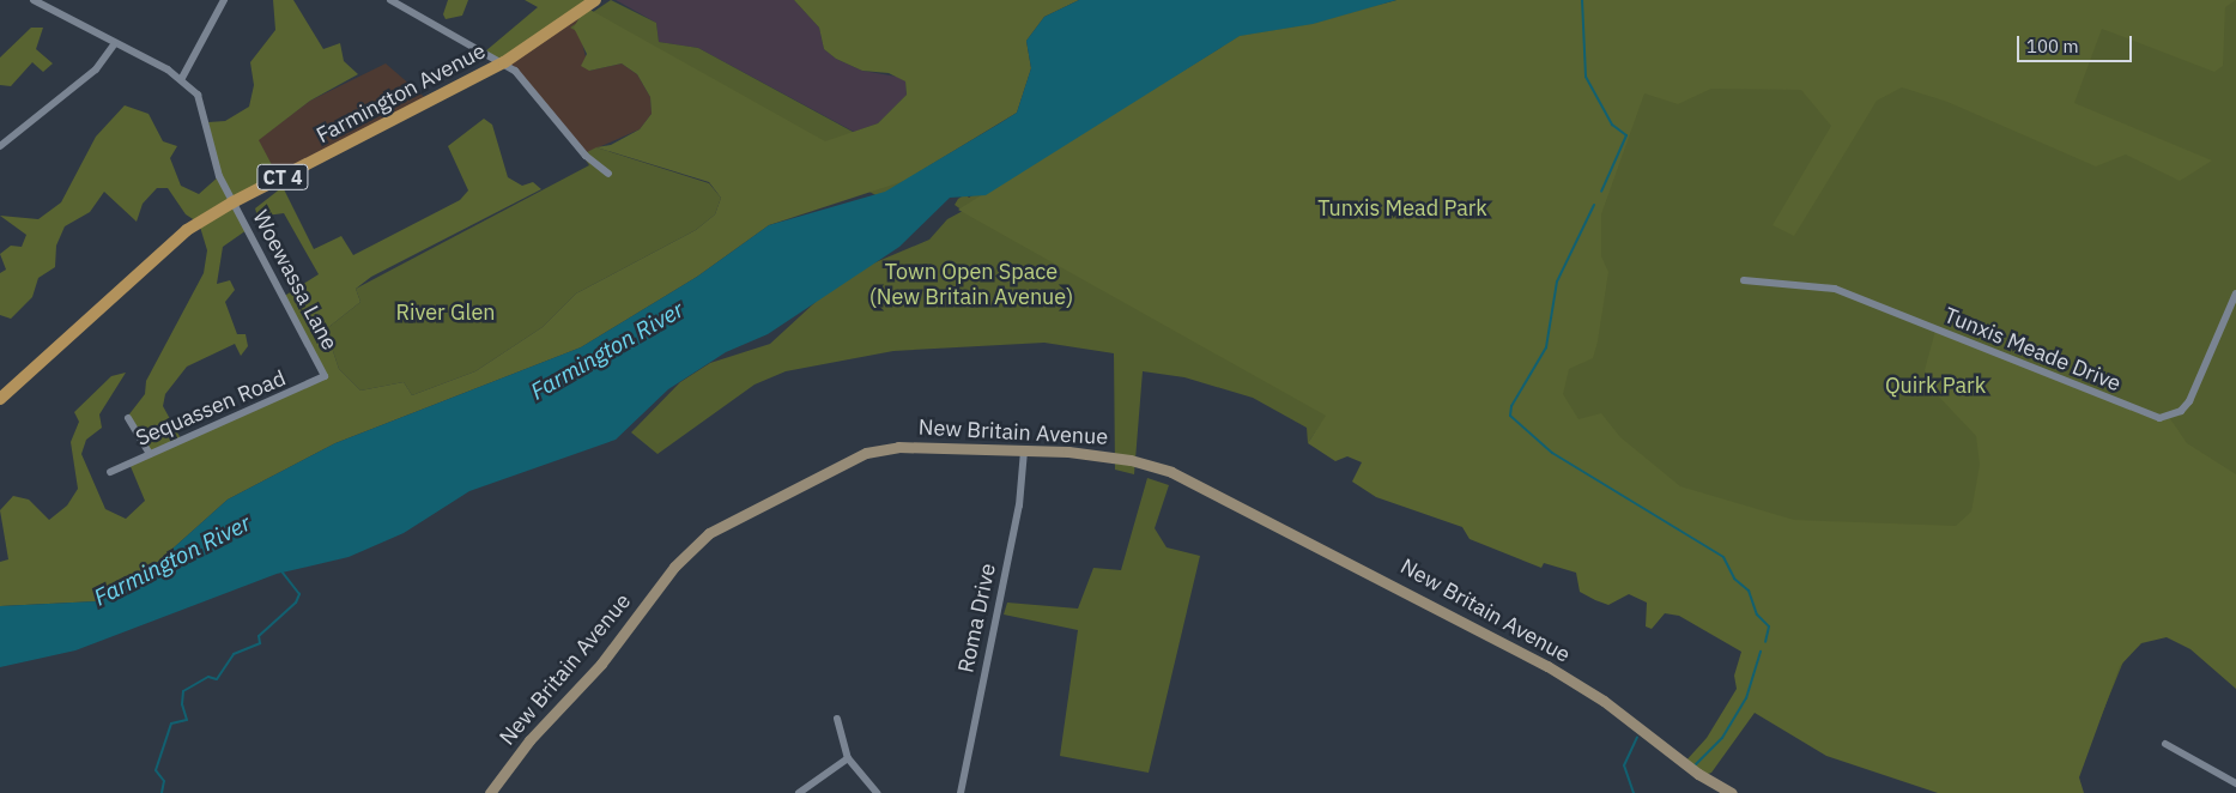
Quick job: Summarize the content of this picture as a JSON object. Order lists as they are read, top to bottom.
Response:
{
  "streets": {
    "main road": ["Farmington Avenue", "CT 4"],
    "street": [
      "Woewassa Lane",
      "Tunxis Meade Drive",
      "Sequassen Road",
      "New Britain Avenue",
      "Roma Drive"
    ]
  },
  "crossings": [
    ["Farmington Avenue", "Woewassa Lane"],
    ["Woewassa Lane", "Sequassen Road"],
    ["New Britain Avenue", "Roma Drive"]
  ],
  "water": ["Farmington River"],
  "parks": [
    "Tunxis Mead Park",
    "Town Open Space (New Britain Avenue)",
    "River Glen",
    "Quirk Park"
  ],
  "scale_bar": "100 m"
}
